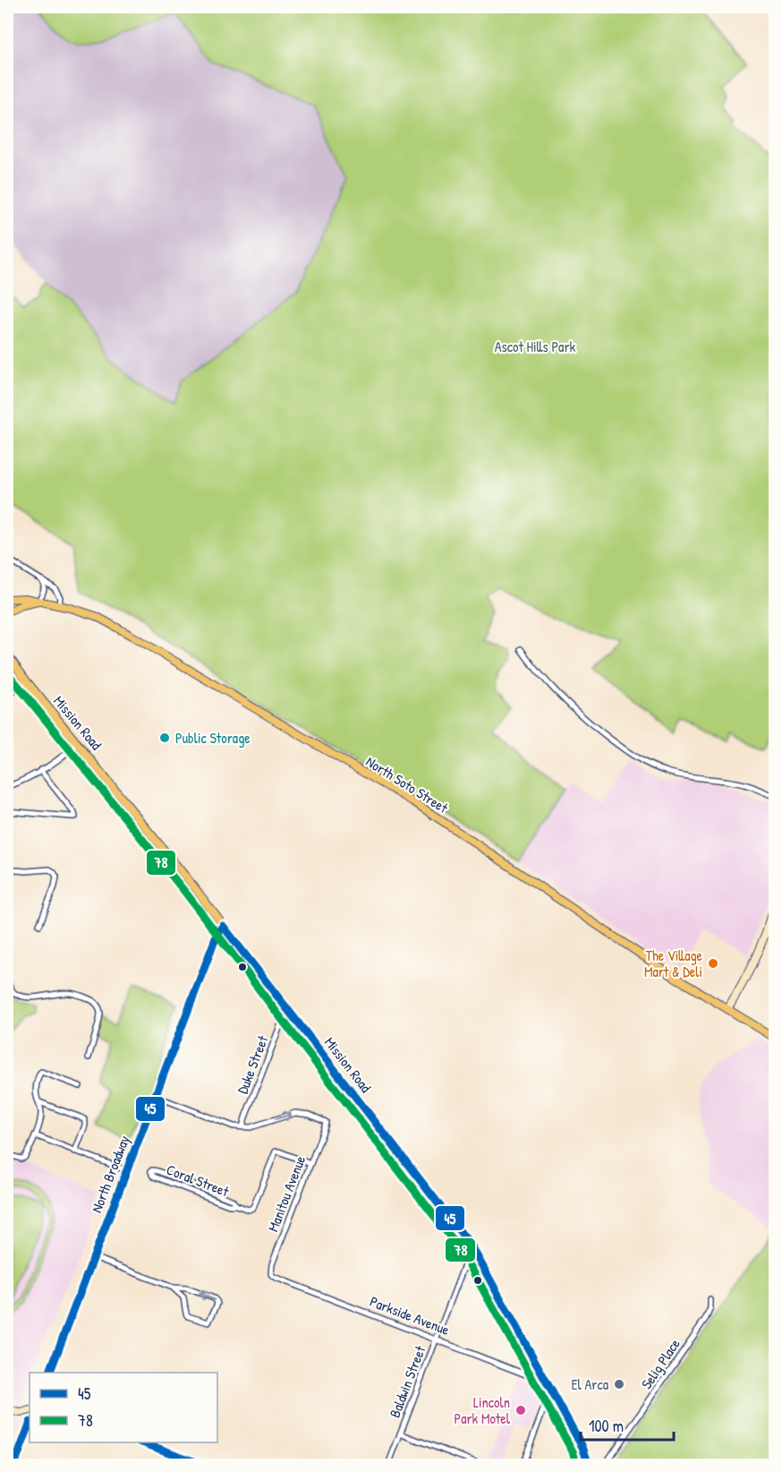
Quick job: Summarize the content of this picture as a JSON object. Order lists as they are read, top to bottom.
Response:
{
  "streets": {
    "main road": ["Mission Road", "North Soto Street", "North Broadway"],
    "street": [
      "Duke Street",
      "Coral Street",
      "Manitou Avenue",
      "Parkside Avenue",
      "Selig Place",
      "Baldwin Street"
    ]
  },
  "crossings": [
    ["Mission Road", "Duke Street"],
    ["Mission Road", "North Broadway"],
    ["Mission Road", "Parkside Avenue"],
    ["Mission Road", "Baldwin Street"],
    ["Duke Street", "Manitou Avenue"],
    ["Coral Street", "Manitou Avenue"],
    ["Manitou Avenue", "Parkside Avenue"],
    ["Parkside Avenue", "Baldwin Street"]
  ],
  "parks": ["Ascot Hills Park"],
  "places": [
    "Public Storage",
    "The Village Mart & Deli",
    "El Arca",
    "Lincoln Park Motel"
  ],
  "lines": ["transit line 78", "transit line 45"],
  "legend": ["45", "78"],
  "scale_bar": "100 m"
}
